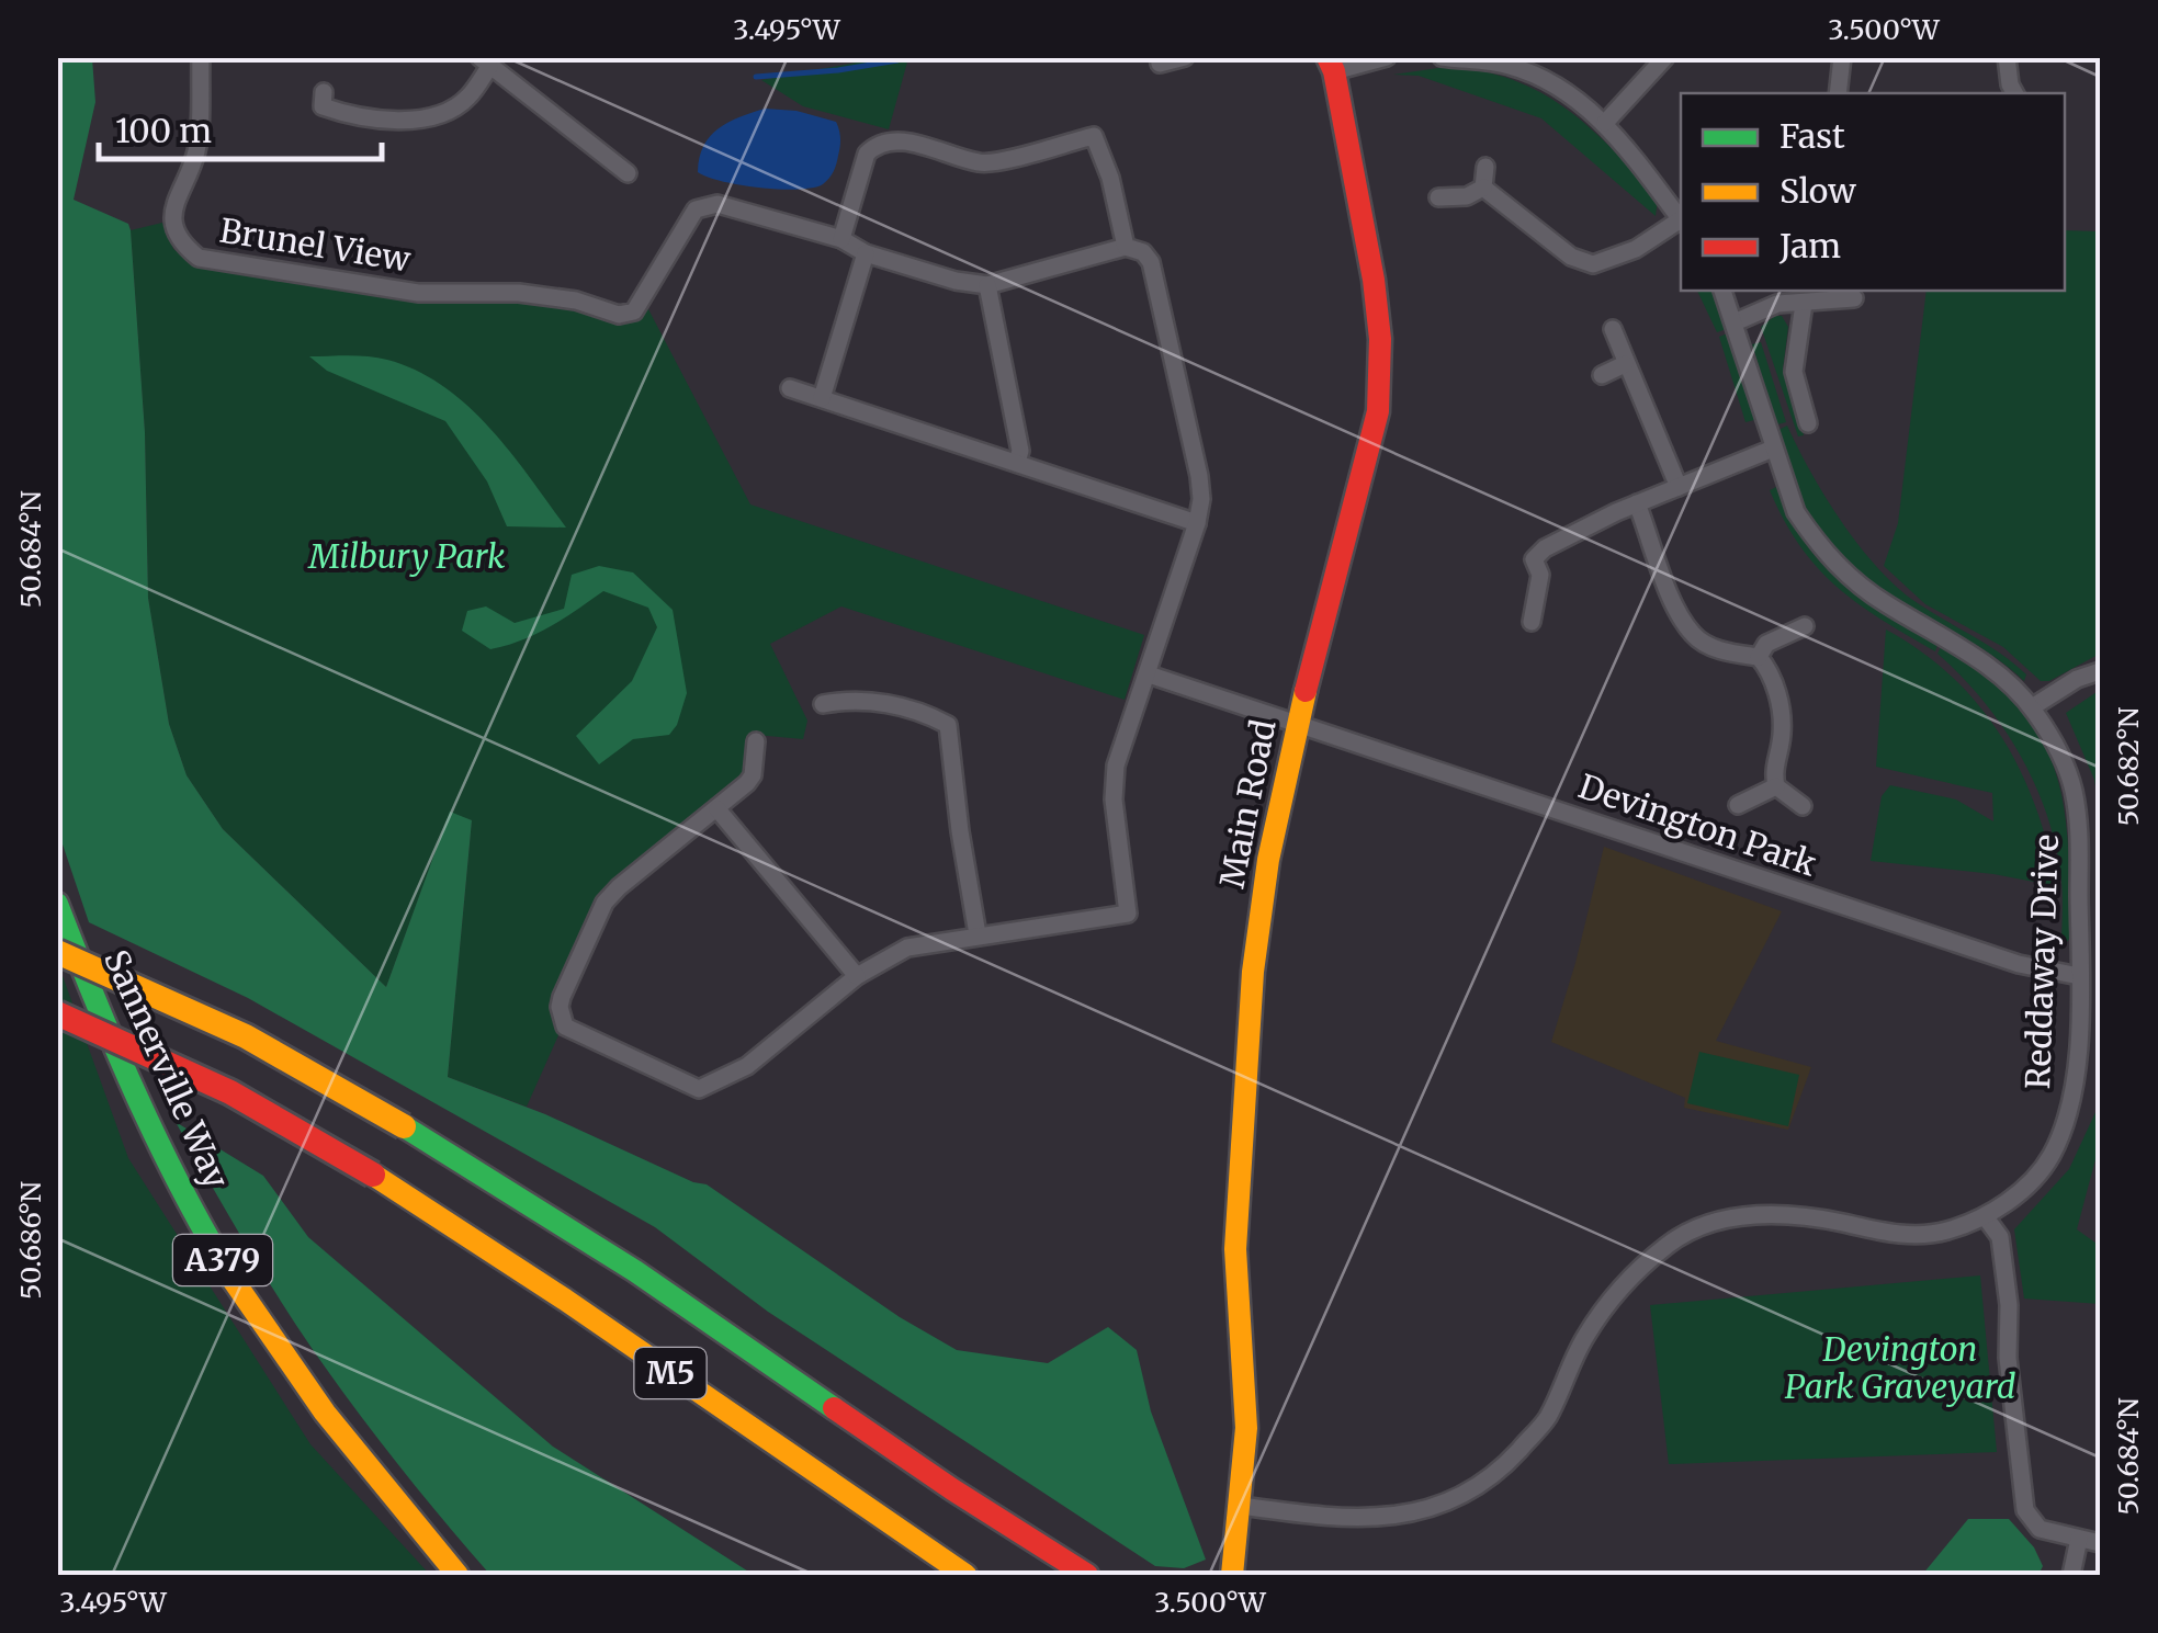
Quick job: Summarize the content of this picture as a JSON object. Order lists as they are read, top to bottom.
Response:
{
  "streets": {
    "main road": [
      "Main Road",
      "Sannerville Way",
      "A379",
      "M5"
    ],
    "street": ["Brunel View", "Devington Park", "Reddaway Drive"]
  },
  "crossings": [
    ["Main Road", "Devington Park"],
    ["Main Road", "Reddaway Drive"],
    ["Devington Park", "Reddaway Drive"]
  ],
  "parks": ["Milbury Park", "Devington Park Graveyard"],
  "legend": ["Fast", "Slow", "Jam"],
  "scale_bar": "100 m",
  "coordinates": [
    "3.495°W",
    "3.500°W",
    "50.684°N",
    "50.682°N",
    "50.686°N"
  ]
}
